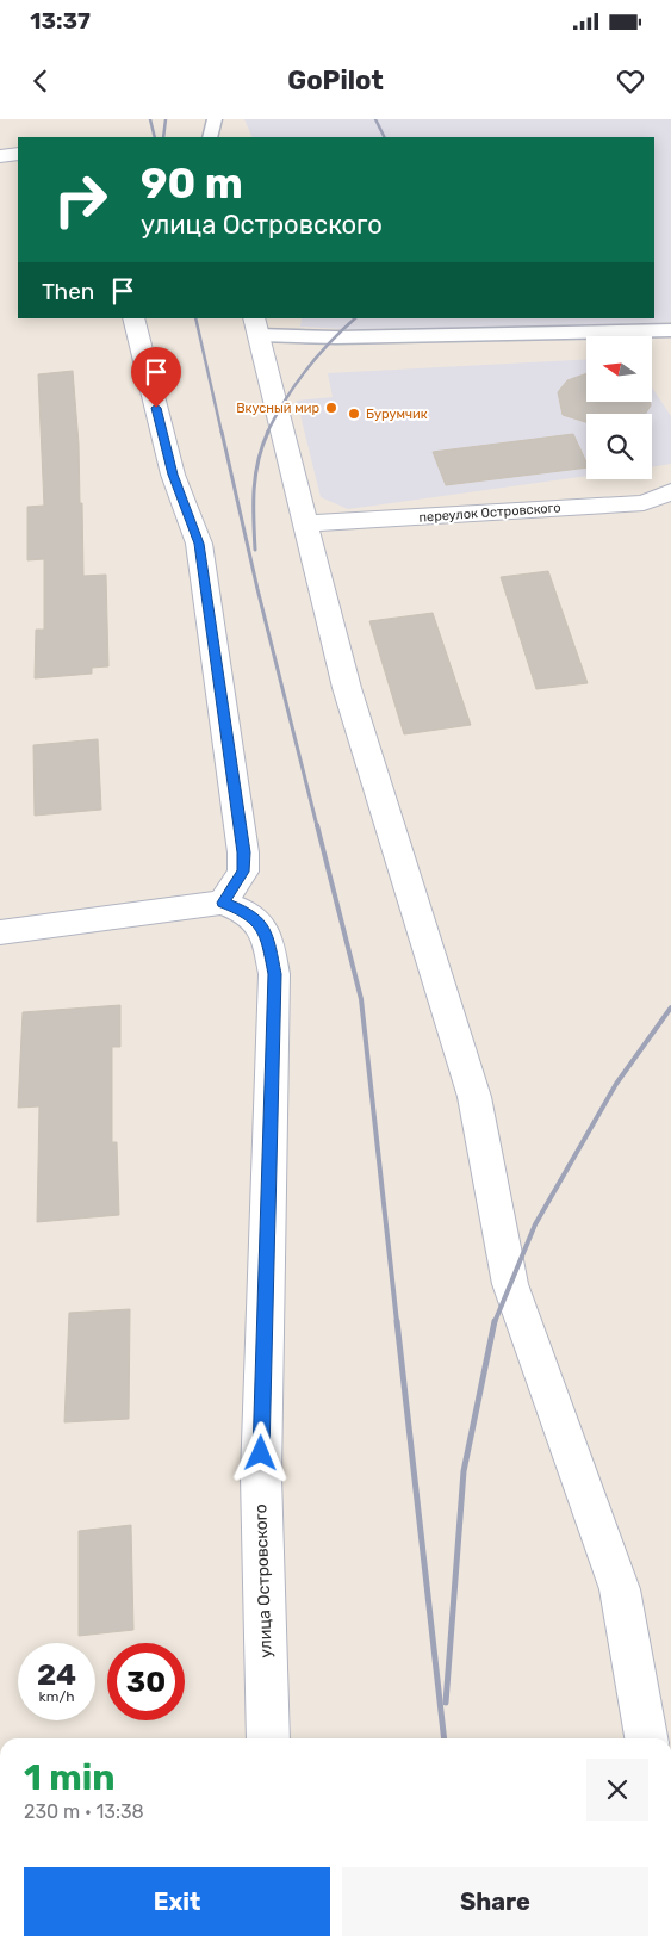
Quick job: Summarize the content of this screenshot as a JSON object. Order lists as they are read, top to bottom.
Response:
{
  "streets": {
    "street": ["переулок Островского", "улица Островского"]
  },
  "places": ["Вкусный мир", "Бурумчик"],
  "north": "left",
  "page": {
    "status": "13:37",
    "header": "GoPilot",
    "turn": ["90 m", "улица Островского"],
    "then": "Then",
    "speed": "24 km/h",
    "limit": "30",
    "heading": ["1 min", "230 m · 13:38"],
    "buttons": ["Exit", "Share"]
  }
}
